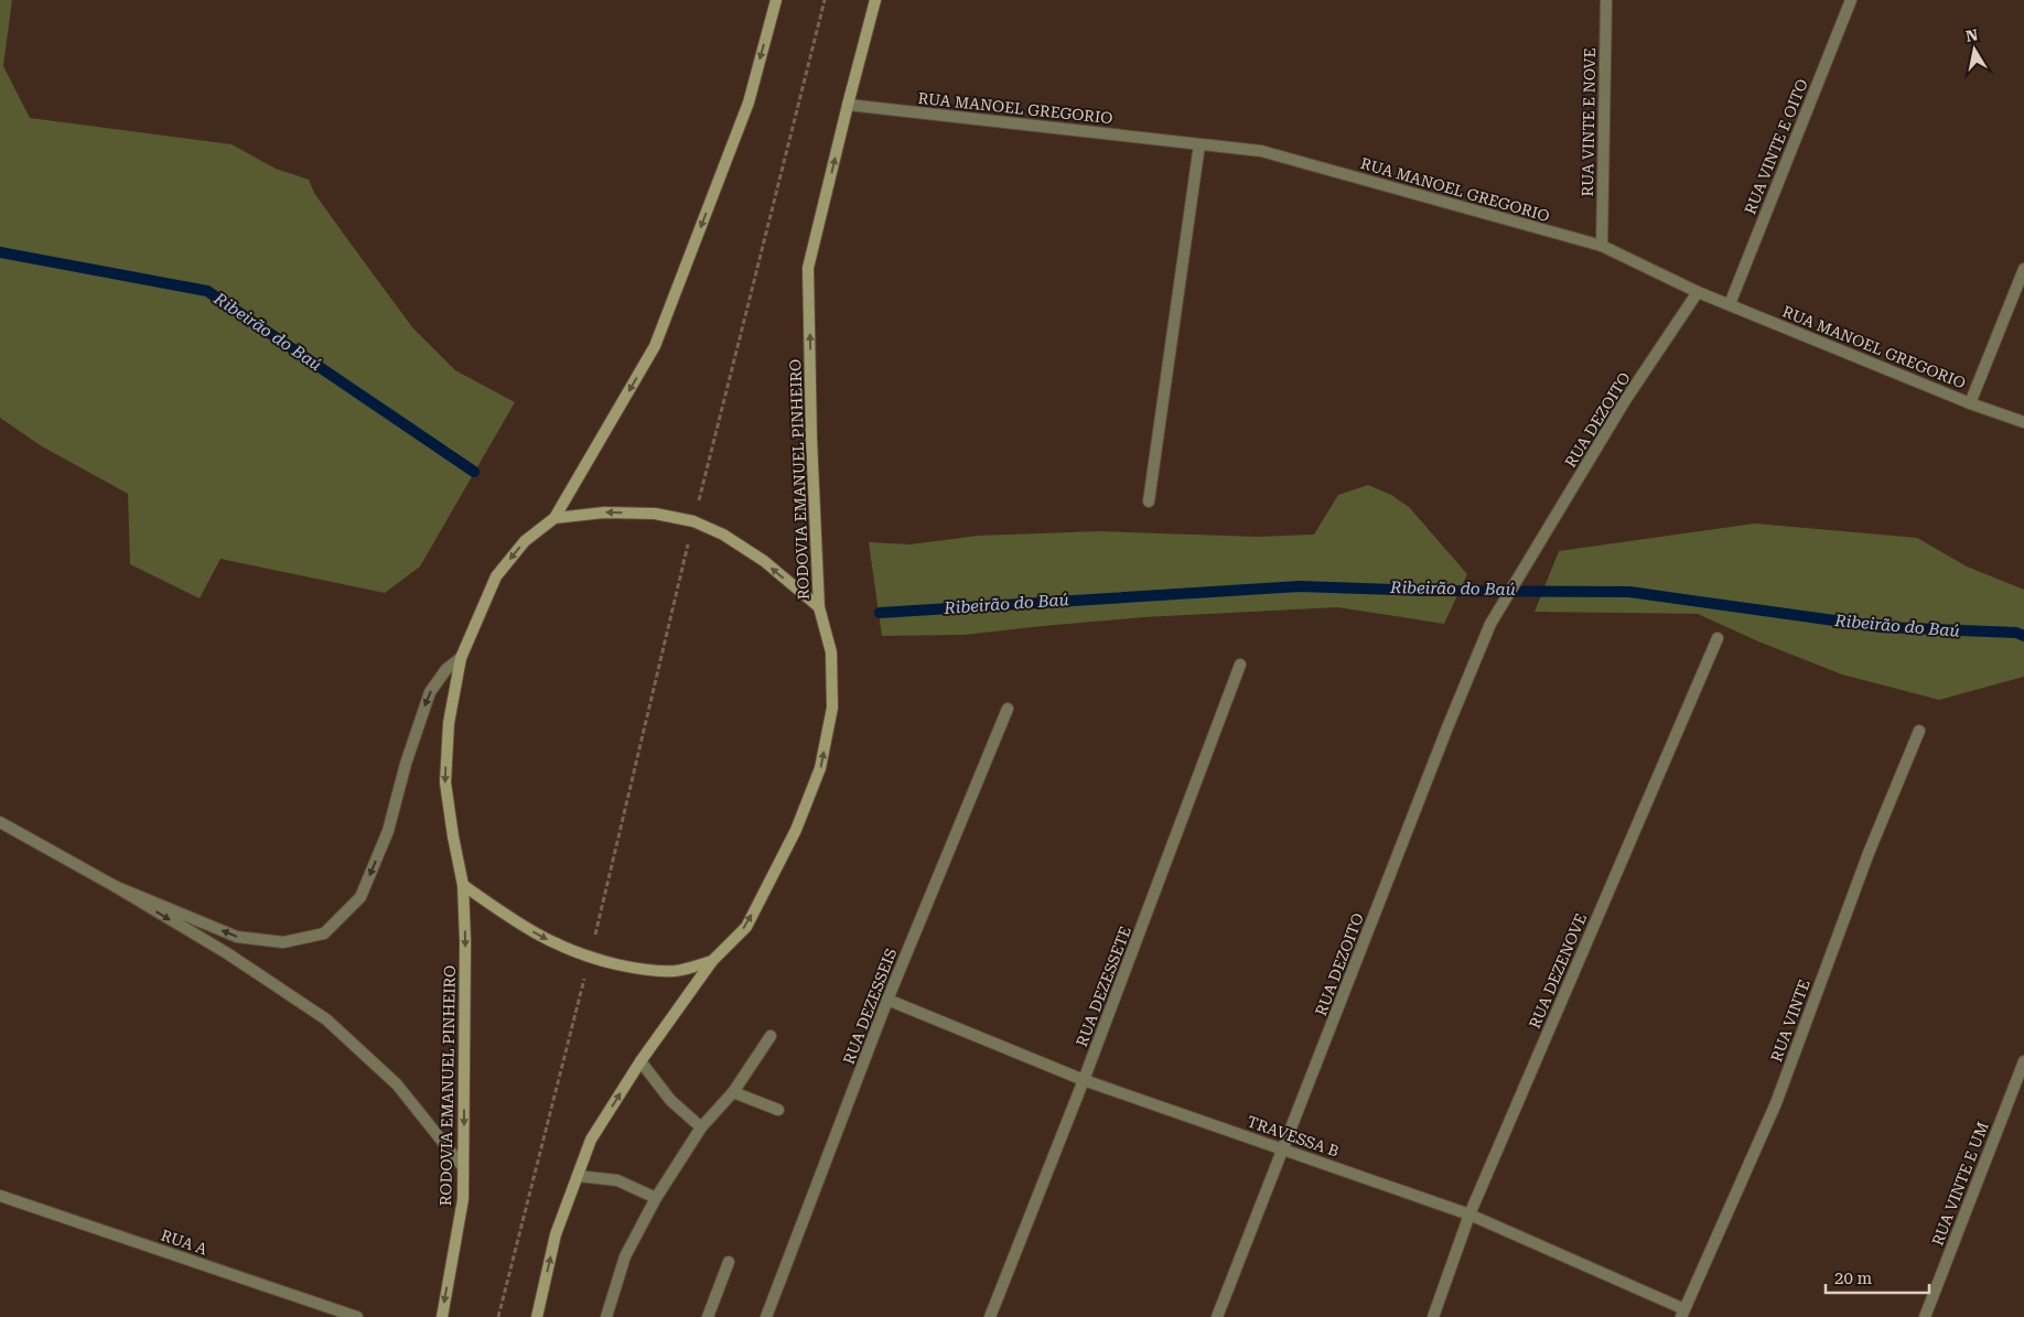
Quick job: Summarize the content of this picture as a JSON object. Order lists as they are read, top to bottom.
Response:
{
  "streets": {
    "main road": ["RODOVIA EMANUEL PINHEIRO"],
    "street": [
      "RUA MANOEL GREGORIO",
      "RUA VINTE E NOVE",
      "RUA VINTE E OITO",
      "RUA DEZOITO",
      "RUA DEZENOVE",
      "RUA DEZESSETE",
      "RUA DEZESSEIS",
      "RUA VINTE",
      "TRAVESSA B",
      "RUA VINTE E UM",
      "RUA A"
    ]
  },
  "crossings": [
    ["RUA MANOEL GREGORIO", "RUA VINTE E NOVE"],
    ["RUA MANOEL GREGORIO", "RUA VINTE E OITO"],
    ["RUA MANOEL GREGORIO", "RUA DEZOITO"],
    ["RUA MANOEL GREGORIO", "RODOVIA EMANUEL PINHEIRO"],
    ["RUA DEZOITO", "TRAVESSA B"],
    ["RUA DEZENOVE", "TRAVESSA B"],
    ["RUA DEZESSETE", "TRAVESSA B"],
    ["RUA DEZESSEIS", "TRAVESSA B"],
    ["RUA VINTE", "TRAVESSA B"]
  ],
  "water": ["Ribeirão do Baú"],
  "scale_bar": "20 m",
  "north": "top"
}
